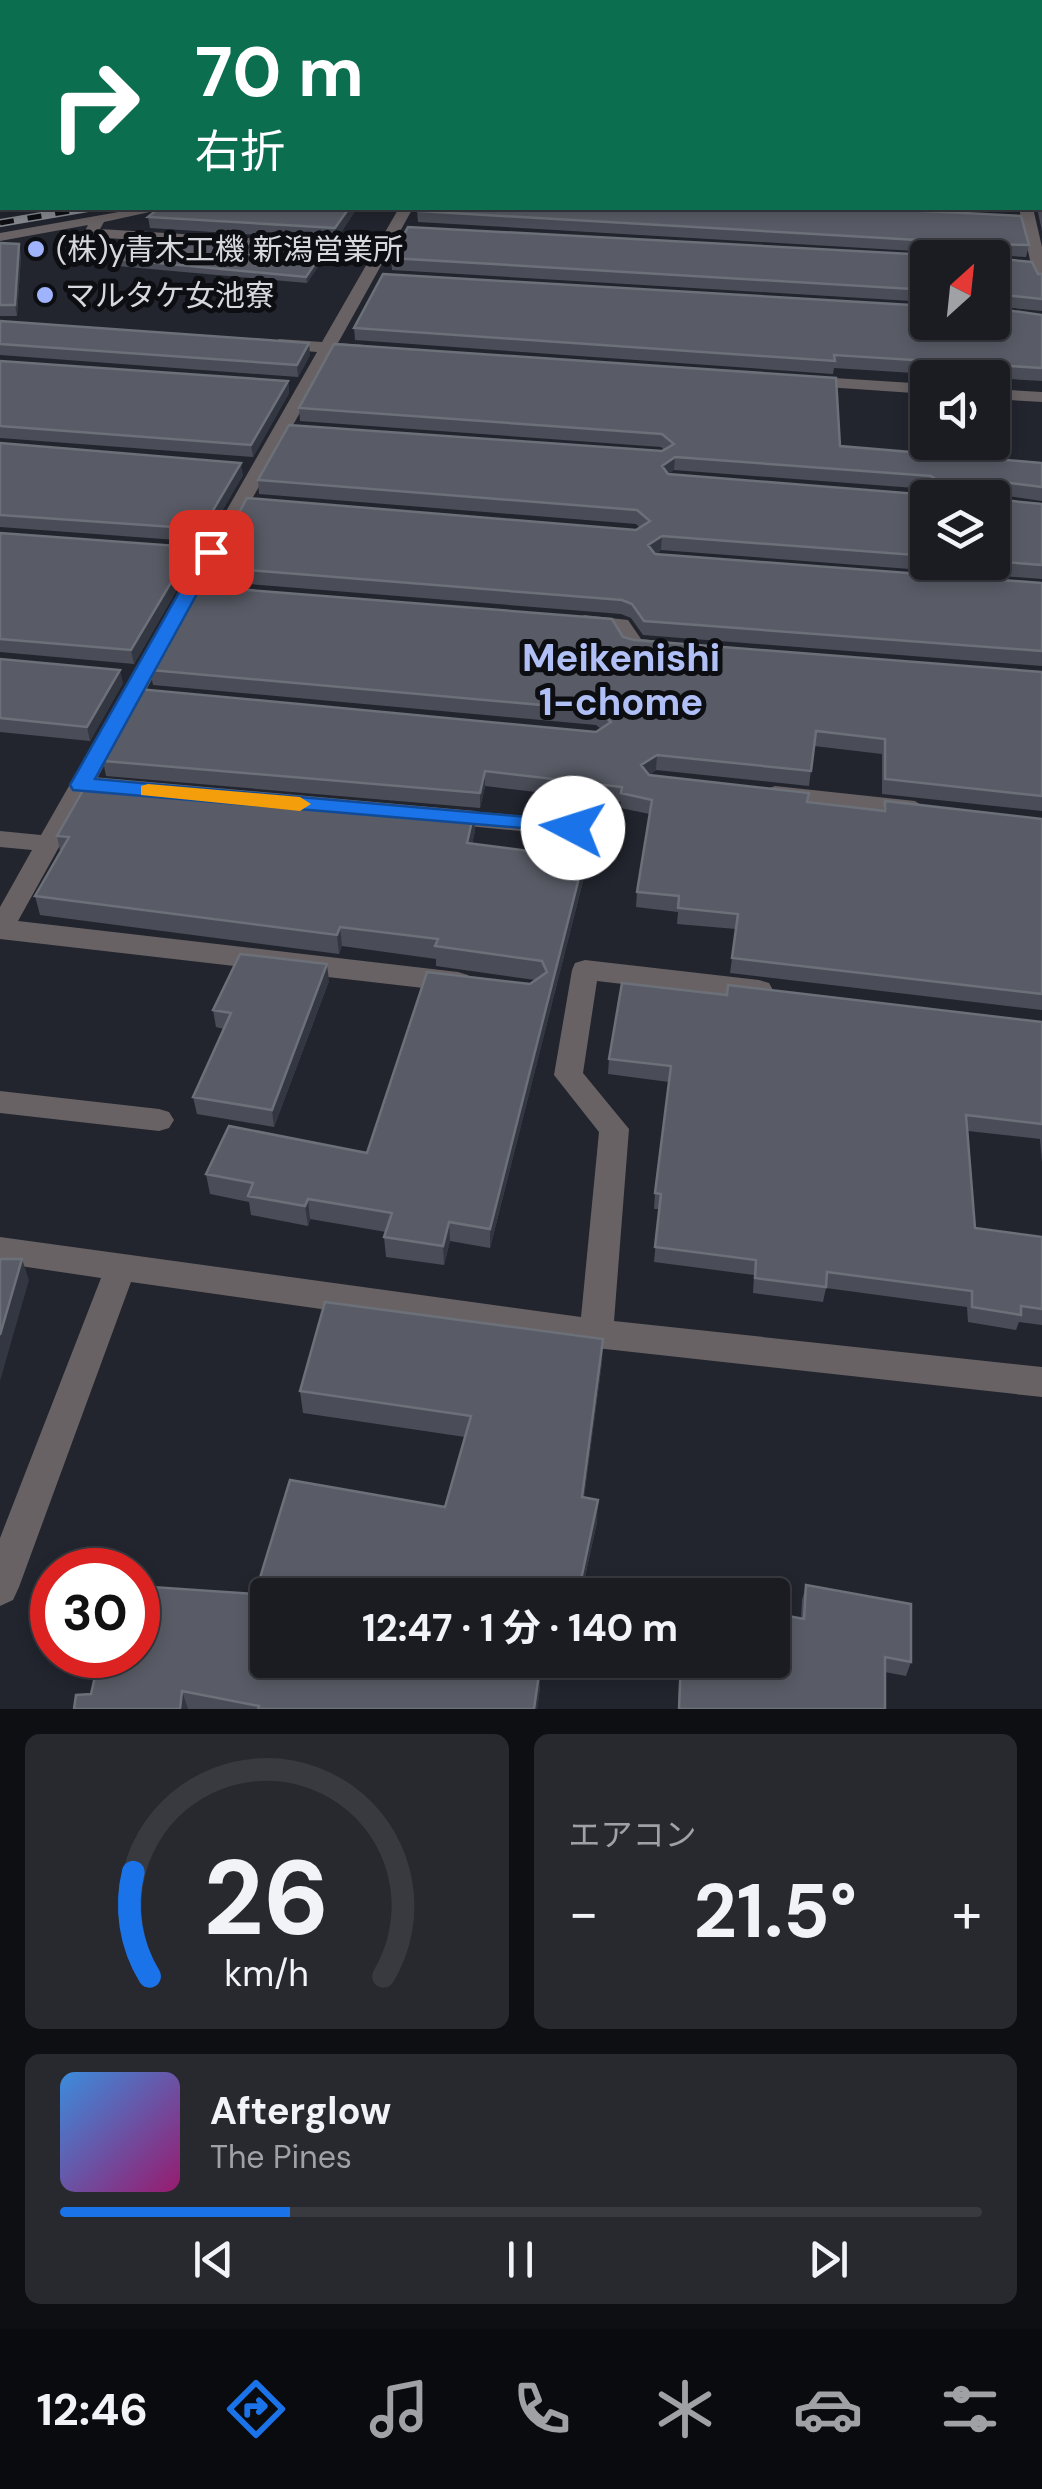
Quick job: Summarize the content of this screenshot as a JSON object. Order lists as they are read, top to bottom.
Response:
{
  "districts": ["Meikenishi 1-chome"],
  "places": ["(株)y青木工機 新潟営業所", "マルタケ女池寮"],
  "north": "top right",
  "page": {
    "turn": ["70 m", "右折"],
    "limit": "30",
    "trip": "12:47 · 1 分 · 140 m",
    "tile": "エアコン",
    "heat": ["−", "21.5°", "+"],
    "song": ["Afterglow", "The Pines"],
    "tabs": "12:46",
    "gauge": ["26", "km/h"]
  }
}
